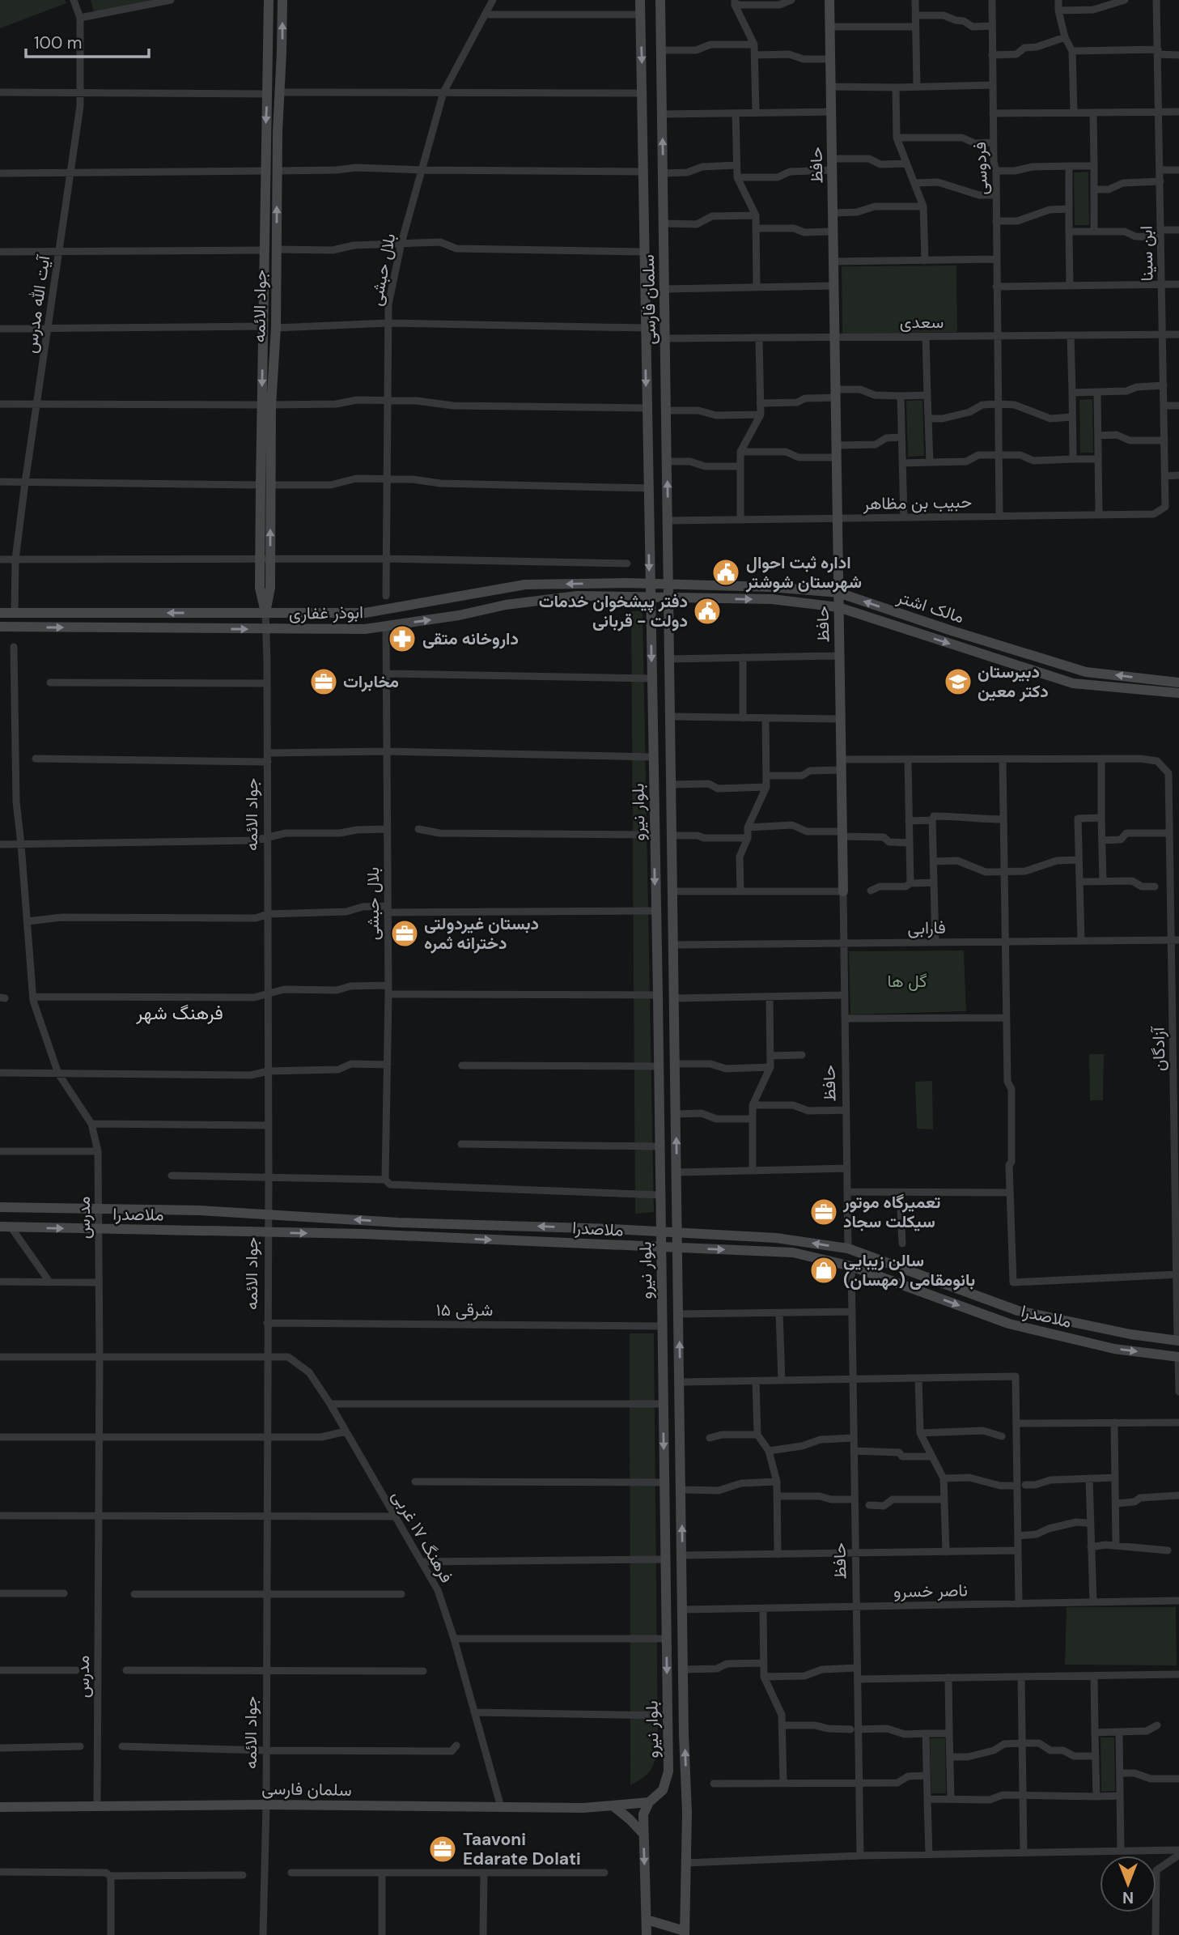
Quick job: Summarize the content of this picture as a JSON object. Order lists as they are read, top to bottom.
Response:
{
  "streets": {
    "street": [
      "حافظ",
      "فردوسی",
      "ابن سینا",
      "بلال حبشی",
      "سلمان فارسی",
      "آیت الله مدرس",
      "جواد الائمه",
      "سعدی",
      "حبیب بن مظاهر",
      "مالک اشتر",
      "ابوذر غفاری",
      "بلوار نیرو",
      "فارابی",
      "آزادگان",
      "ملاصدرا",
      "مدرس",
      "۱۵ شرقی",
      "فرهنگ ۱۷ غربی",
      "ناصر خسرو"
    ]
  },
  "crossings": [
    ["حافظ", "سعدی"],
    ["حافظ", "حبیب بن مظاهر"],
    ["حافظ", "مالک اشتر"],
    ["حافظ", "فارابی"],
    ["حافظ", "ملاصدرا"],
    ["حافظ", "ناصر خسرو"],
    ["فردوسی", "سعدی"],
    ["فردوسی", "حبیب بن مظاهر"],
    ["ابن سینا", "سعدی"],
    ["ابن سینا", "حبیب بن مظاهر"],
    ["بلال حبشی", "ابوذر غفاری"],
    ["سلمان فارسی", "جواد الائمه"],
    ["سلمان فارسی", "سعدی"],
    ["سلمان فارسی", "حبیب بن مظاهر"],
    ["سلمان فارسی", "مالک اشتر"],
    ["سلمان فارسی", "ابوذر غفاری"],
    ["سلمان فارسی", "بلوار نیرو"],
    ["سلمان فارسی", "مدرس"],
    ["سلمان فارسی", "فرهنگ ۱۷ غربی"],
    ["آیت الله مدرس", "ابوذر غفاری"],
    ["جواد الائمه", "ابوذر غفاری"],
    ["جواد الائمه", "ملاصدرا"],
    ["جواد الائمه", "۱۵ شرقی"],
    ["جواد الائمه", "فرهنگ ۱۷ غربی"],
    ["مالک اشتر", "ابوذر غفاری"],
    ["مالک اشتر", "بلوار نیرو"],
    ["ابوذر غفاری", "بلوار نیرو"],
    ["بلوار نیرو", "فارابی"],
    ["بلوار نیرو", "ملاصدرا"],
    ["بلوار نیرو", "۱۵ شرقی"],
    ["بلوار نیرو", "ناصر خسرو"],
    ["فارابی", "آزادگان"],
    ["آزادگان", "ملاصدرا"],
    ["ملاصدرا", "مدرس"],
    ["مدرس", "فرهنگ ۱۷ غربی"]
  ],
  "districts": ["فرهنگ شهر"],
  "parks": ["گل ها"],
  "places": {
    "public building": ["اداره ثبت احوال شهرستان شوشتر", "دفتر پیشخوان خدمات دولت - قربانی"],
    "pharmacy": ["داروخانه متقی"],
    "office": [
      "مخابرات",
      "دبستان غیردولتی دخترانه ثمره",
      "تعمیرگاه موتور سیکلت سجاد",
      "Taavoni Edarate Dolati"
    ],
    "school or university": ["دبیرستان دکتر معین"],
    "shop": ["سالن زیبایی بانومقامی (مهسان)"]
  },
  "scale_bar": "100 m",
  "north": "bottom"
}
